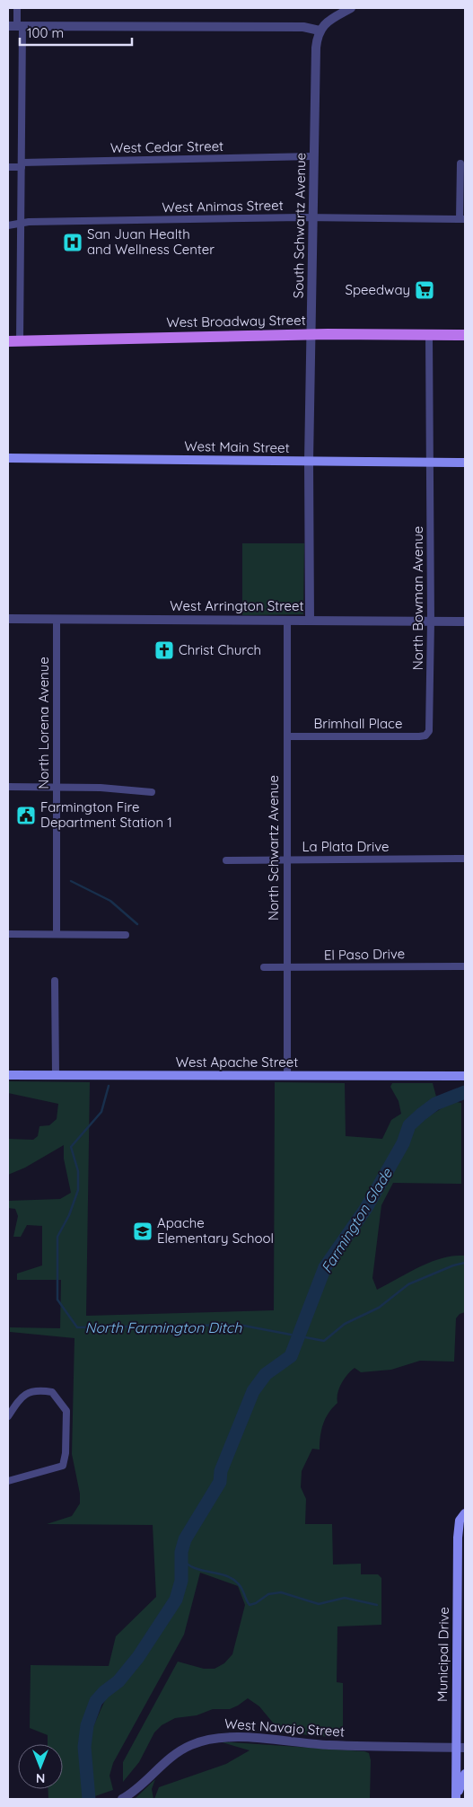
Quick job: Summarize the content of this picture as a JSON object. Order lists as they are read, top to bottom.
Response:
{
  "streets": {
    "main road": [
      "West Broadway Street",
      "West Main Street",
      "West Apache Street",
      "Municipal Drive"
    ],
    "street": [
      "West Cedar Street",
      "West Animas Street",
      "South Schwartz Avenue",
      "North Bowman Avenue",
      "West Arrington Street",
      "North Lorena Avenue",
      "Brimhall Place",
      "La Plata Drive",
      "North Schwartz Avenue",
      "El Paso Drive",
      "West Navajo Street"
    ]
  },
  "crossings": [
    ["West Cedar Street", "South Schwartz Avenue"],
    ["West Animas Street", "South Schwartz Avenue"],
    ["South Schwartz Avenue", "West Broadway Street"],
    ["South Schwartz Avenue", "West Main Street"],
    ["West Broadway Street", "North Bowman Avenue"],
    ["West Main Street", "North Bowman Avenue"],
    ["North Bowman Avenue", "West Arrington Street"],
    ["North Bowman Avenue", "Brimhall Place"],
    ["West Arrington Street", "North Lorena Avenue"],
    ["West Arrington Street", "North Schwartz Avenue"],
    ["Brimhall Place", "North Schwartz Avenue"],
    ["La Plata Drive", "North Schwartz Avenue"],
    ["North Schwartz Avenue", "El Paso Drive"],
    ["North Schwartz Avenue", "West Apache Street"],
    ["Municipal Drive", "West Navajo Street"]
  ],
  "water": ["Farmington Glade", "North Farmington Ditch"],
  "places": {
    "hospital": ["San Juan Health and Wellness Center"],
    "supermarket": ["Speedway"],
    "church": ["Christ Church"],
    "public building": ["Farmington Fire Department Station 1"],
    "school or university": ["Apache Elementary School"]
  },
  "scale_bar": "100 m",
  "north": "bottom"
}
